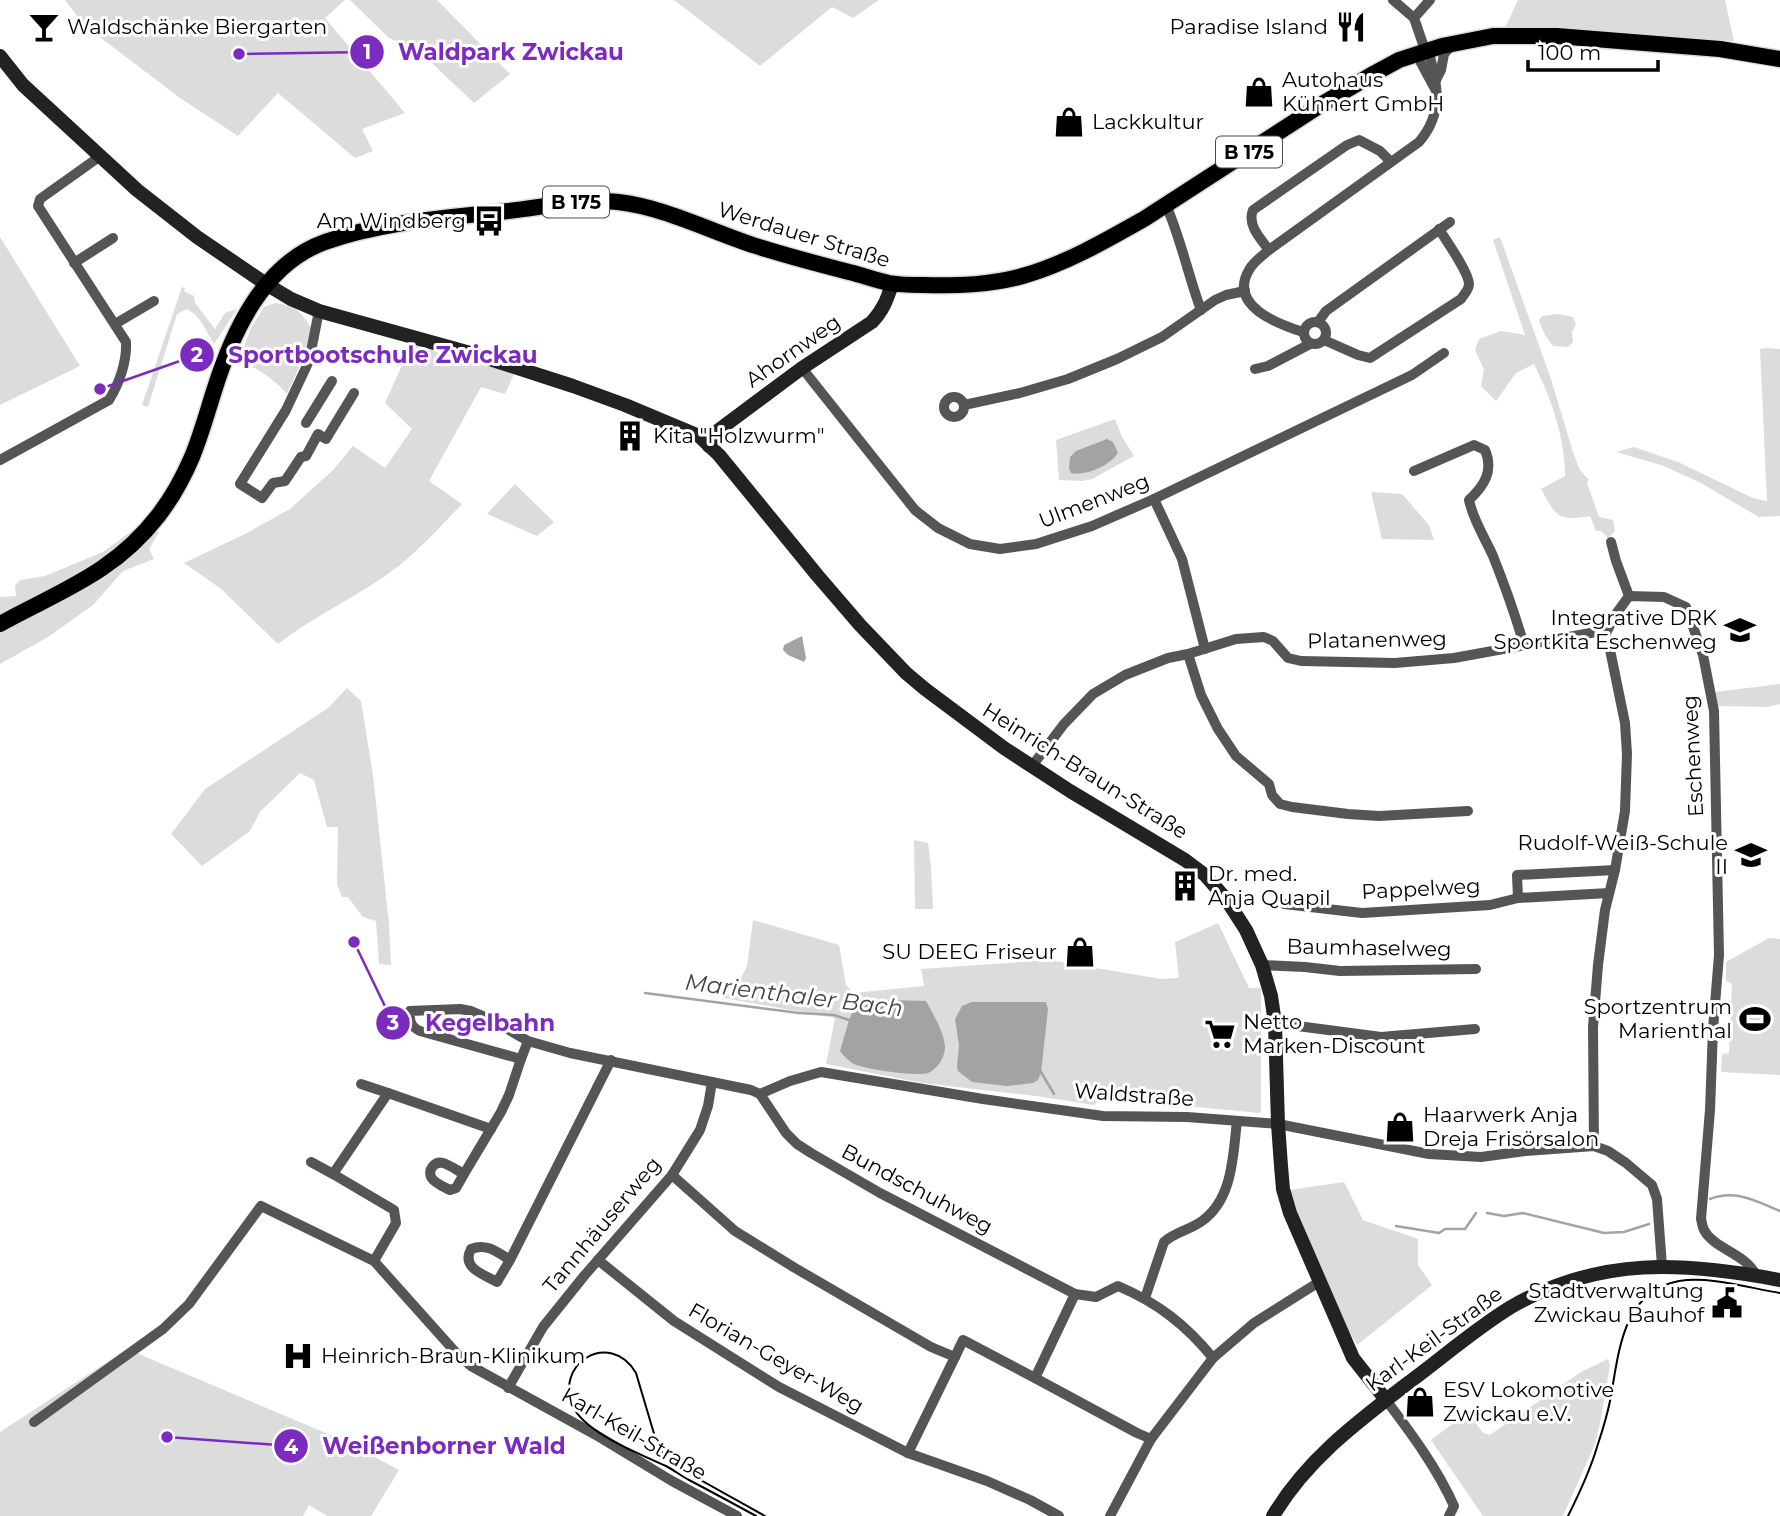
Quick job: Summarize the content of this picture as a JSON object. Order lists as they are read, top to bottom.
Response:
{
  "streets": {
    "main road": ["B 175", "Werdauer Straße"],
    "street": [
      "Ahornweg",
      "Ulmenweg",
      "Platanenweg",
      "Eschenweg",
      "Heinrich-Braun-Straße",
      "Pappelweg",
      "Baumhaselweg",
      "Waldstraße",
      "Bundschuhweg",
      "Tannhäuserweg",
      "Karl-Keil-Straße",
      "Florian-Geyer-Weg"
    ]
  },
  "crossings": [
    ["Werdauer Straße", "Ahornweg"],
    ["Werdauer Straße", "Heinrich-Braun-Straße"],
    ["Ahornweg", "Ulmenweg"],
    ["Ahornweg", "Heinrich-Braun-Straße"],
    ["Platanenweg", "Heinrich-Braun-Straße"],
    ["Eschenweg", "Karl-Keil-Straße"],
    ["Heinrich-Braun-Straße", "Baumhaselweg"],
    ["Heinrich-Braun-Straße", "Waldstraße"],
    ["Heinrich-Braun-Straße", "Karl-Keil-Straße"],
    ["Waldstraße", "Bundschuhweg"],
    ["Tannhäuserweg", "Karl-Keil-Straße"],
    ["Tannhäuserweg", "Florian-Geyer-Weg"]
  ],
  "water": ["Marienthaler Bach"],
  "places": {
    "bar": ["Waldschänke Biergarten"],
    "restaurant": ["Paradise Island"],
    "other": [
      "Waldpark Zwickau",
      "Sportbootschule Zwickau",
      "Kegelbahn",
      "Weißenborner Wald"
    ],
    "shop": [
      "Autohaus Kühnert GmbH",
      "Lackkultur",
      "SU DEEG Friseur",
      "Haarwerk Anja Dreja Frisörsalon",
      "ESV Lokomotive Zwickau e.V."
    ],
    "bus stop": ["Am Windberg"],
    "building": ["Kita \"Holzwurm\"", "Dr. med. Anja Quapil"],
    "school or university": ["Integrative DRK Sportkita Eschenweg", "Rudolf-Weiß-Schule II"],
    "sports": ["Sportzentrum Marienthal"],
    "supermarket": ["Netto Marken-Discount"],
    "public building": ["Stadtverwaltung Zwickau Bauhof"],
    "hospital": ["Heinrich-Braun-Klinikum"]
  },
  "scale_bar": "100 m"
}
